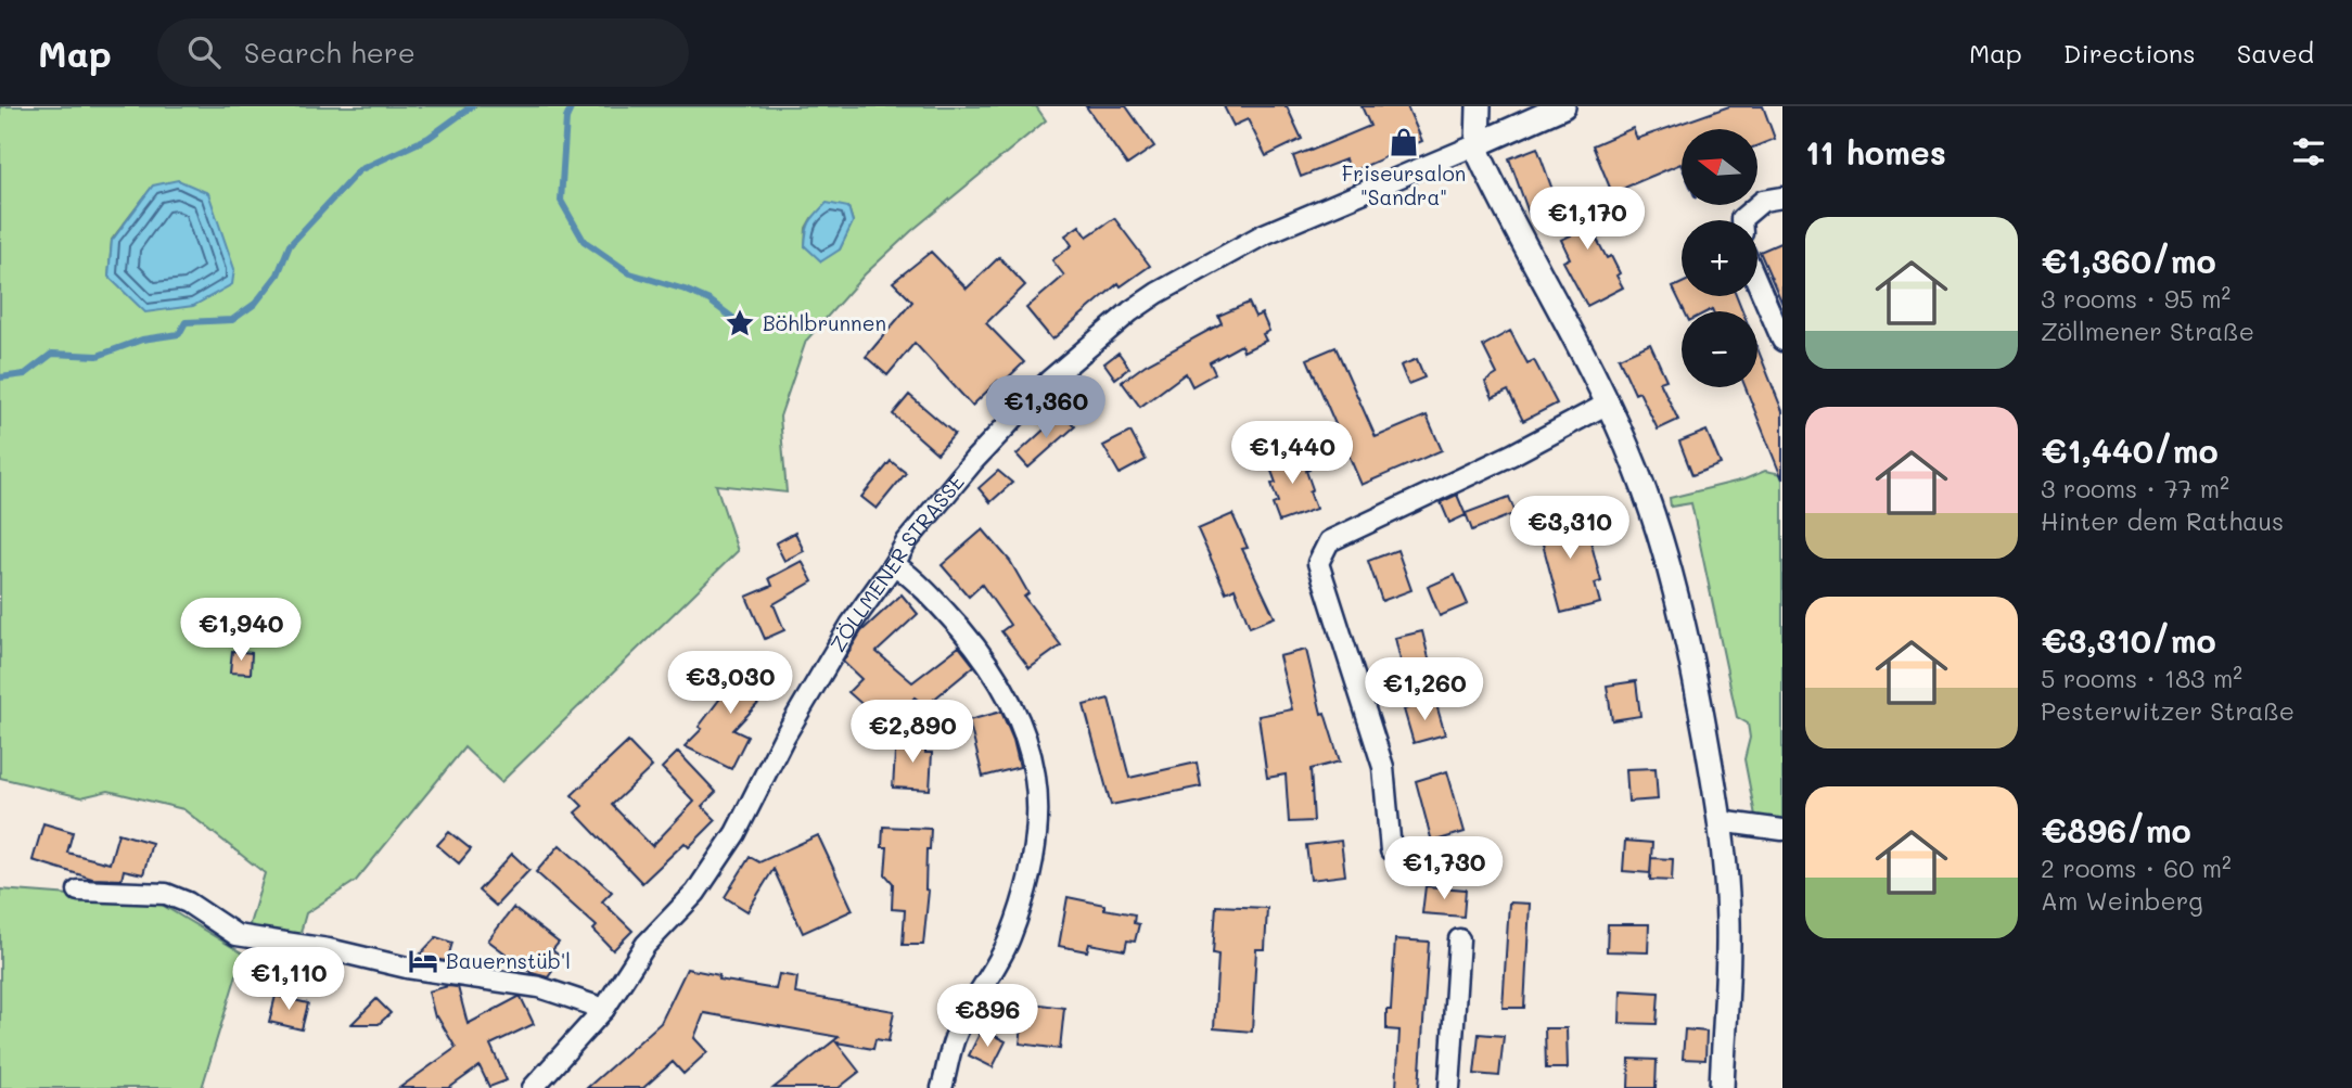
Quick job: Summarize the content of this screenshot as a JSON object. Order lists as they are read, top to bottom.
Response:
{
  "streets": {
    "street": ["ZÖLLMENER STRASSE"]
  },
  "places": {
    "shop": ["Friseursalon \"Sandra\""],
    "place": ["Böhlbrunnen"],
    "hotel": ["Bauernstüb'l"]
  },
  "north": "left",
  "page": {
    "header": "Map",
    "search": "Search here",
    "nav": ["Map", "Directions", "Saved"],
    "heading": "11 homes",
    "map_buttons": ["+", "−"],
    "price": [
      "€1,170",
      "€1,360",
      "€1,440",
      "€3,310",
      "€1,940",
      "€3,030",
      "€1,260",
      "€2,890",
      "€1,730",
      "€1,110",
      "€896"
    ],
    "list": [
      {
        "name": "€1,360/mo",
        "note": "3 rooms · 95 m² · Zöllmener Straße"
      },
      {
        "name": "€1,440/mo",
        "note": "3 rooms · 77 m² · Hinter dem Rathaus"
      },
      {
        "name": "€3,310/mo",
        "note": "5 rooms · 183 m² · Pesterwitzer Straße"
      },
      {
        "name": "€896/mo",
        "note": "2 rooms · 60 m² · Am Weinberg"
      }
    ]
  }
}
